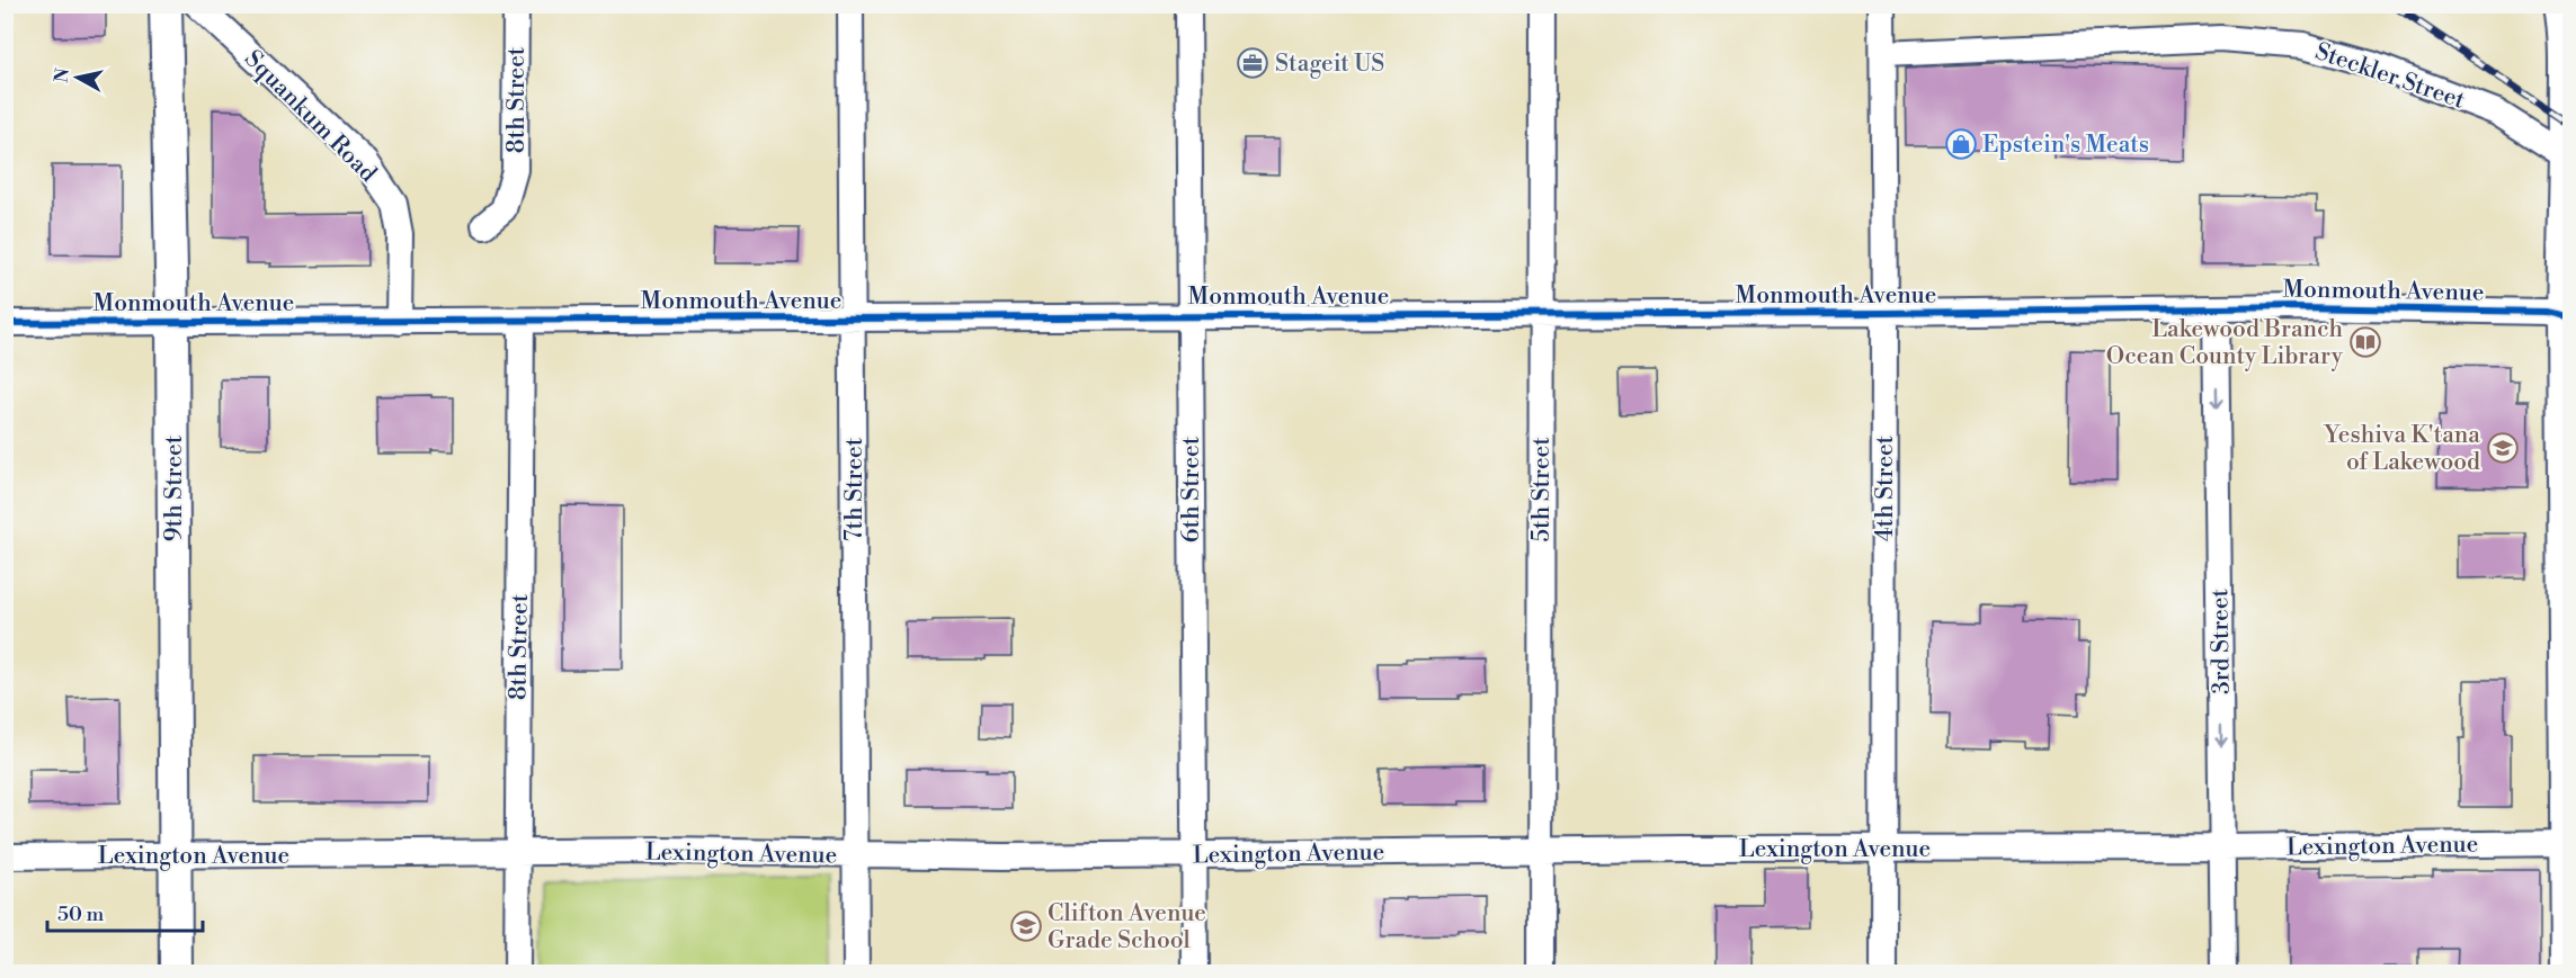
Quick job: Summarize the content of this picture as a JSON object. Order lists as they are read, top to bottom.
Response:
{
  "streets": {
    "main road": ["9th Street"],
    "street": [
      "Steckler Street",
      "8th Street",
      "Squankum Road",
      "Monmouth Avenue",
      "4th Street",
      "7th Street",
      "6th Street",
      "5th Street",
      "3rd Street",
      "Lexington Avenue"
    ]
  },
  "crossings": [
    ["Steckler Street", "4th Street"],
    ["8th Street", "Monmouth Avenue"],
    ["8th Street", "Lexington Avenue"],
    ["Squankum Road", "Monmouth Avenue"],
    ["Monmouth Avenue", "9th Street"],
    ["Monmouth Avenue", "4th Street"],
    ["Monmouth Avenue", "7th Street"],
    ["Monmouth Avenue", "6th Street"],
    ["Monmouth Avenue", "5th Street"],
    ["Monmouth Avenue", "3rd Street"],
    ["9th Street", "Lexington Avenue"],
    ["4th Street", "Lexington Avenue"],
    ["7th Street", "Lexington Avenue"],
    ["6th Street", "Lexington Avenue"],
    ["5th Street", "Lexington Avenue"],
    ["3rd Street", "Lexington Avenue"]
  ],
  "one_way": ["3rd Street"],
  "places": {
    "office": ["Stageit US"],
    "shop": ["Epstein's Meats"],
    "library": ["Lakewood Branch Ocean County Library"],
    "school or university": ["Yeshiva K'tana of Lakewood", "Clifton Avenue Grade School"]
  },
  "scale_bar": "50 m",
  "north": "left"
}
